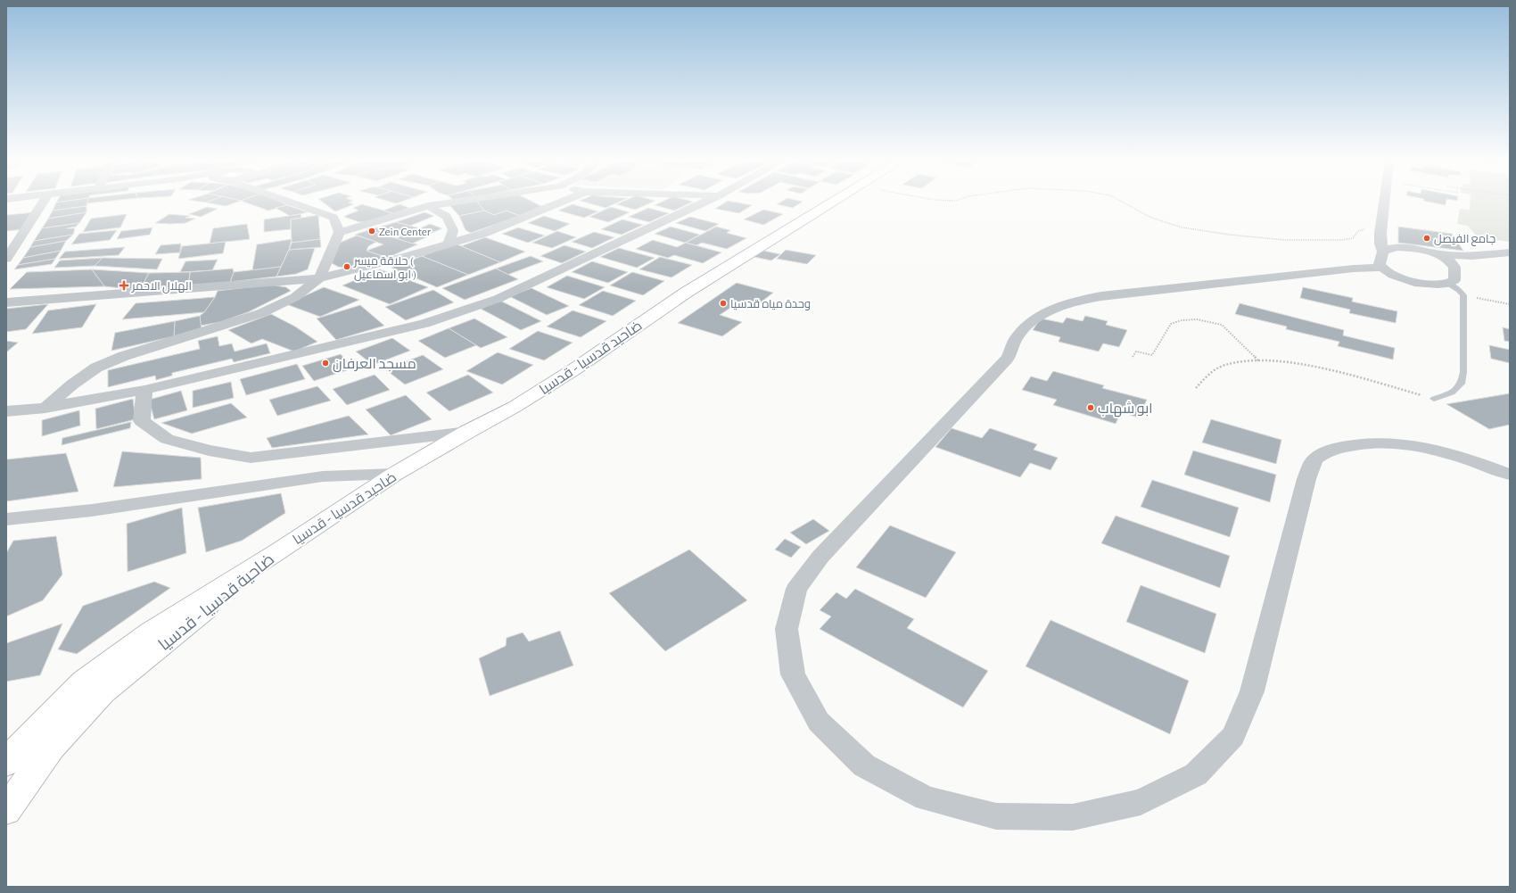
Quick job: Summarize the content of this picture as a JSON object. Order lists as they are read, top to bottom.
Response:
{
  "streets": {
    "main road": ["ضاحيد قدسيا - قدسيا", "ضاحية قدسيا - قدسيا"]
  },
  "crossings": [
    ["ضاحيد قدسيا - قدسيا", "ضاحية قدسيا - قدسيا"]
  ],
  "places": {
    "other": [
      "Zein Center",
      "جامع الفيصل",
      "حلاقة ميسر ( ابو اسماعيل )",
      "وحدة مياه قدسيا",
      "مسجد العرفان",
      "ابو شهاب"
    ],
    "health": ["الهلال الاحمر"]
  }
}
